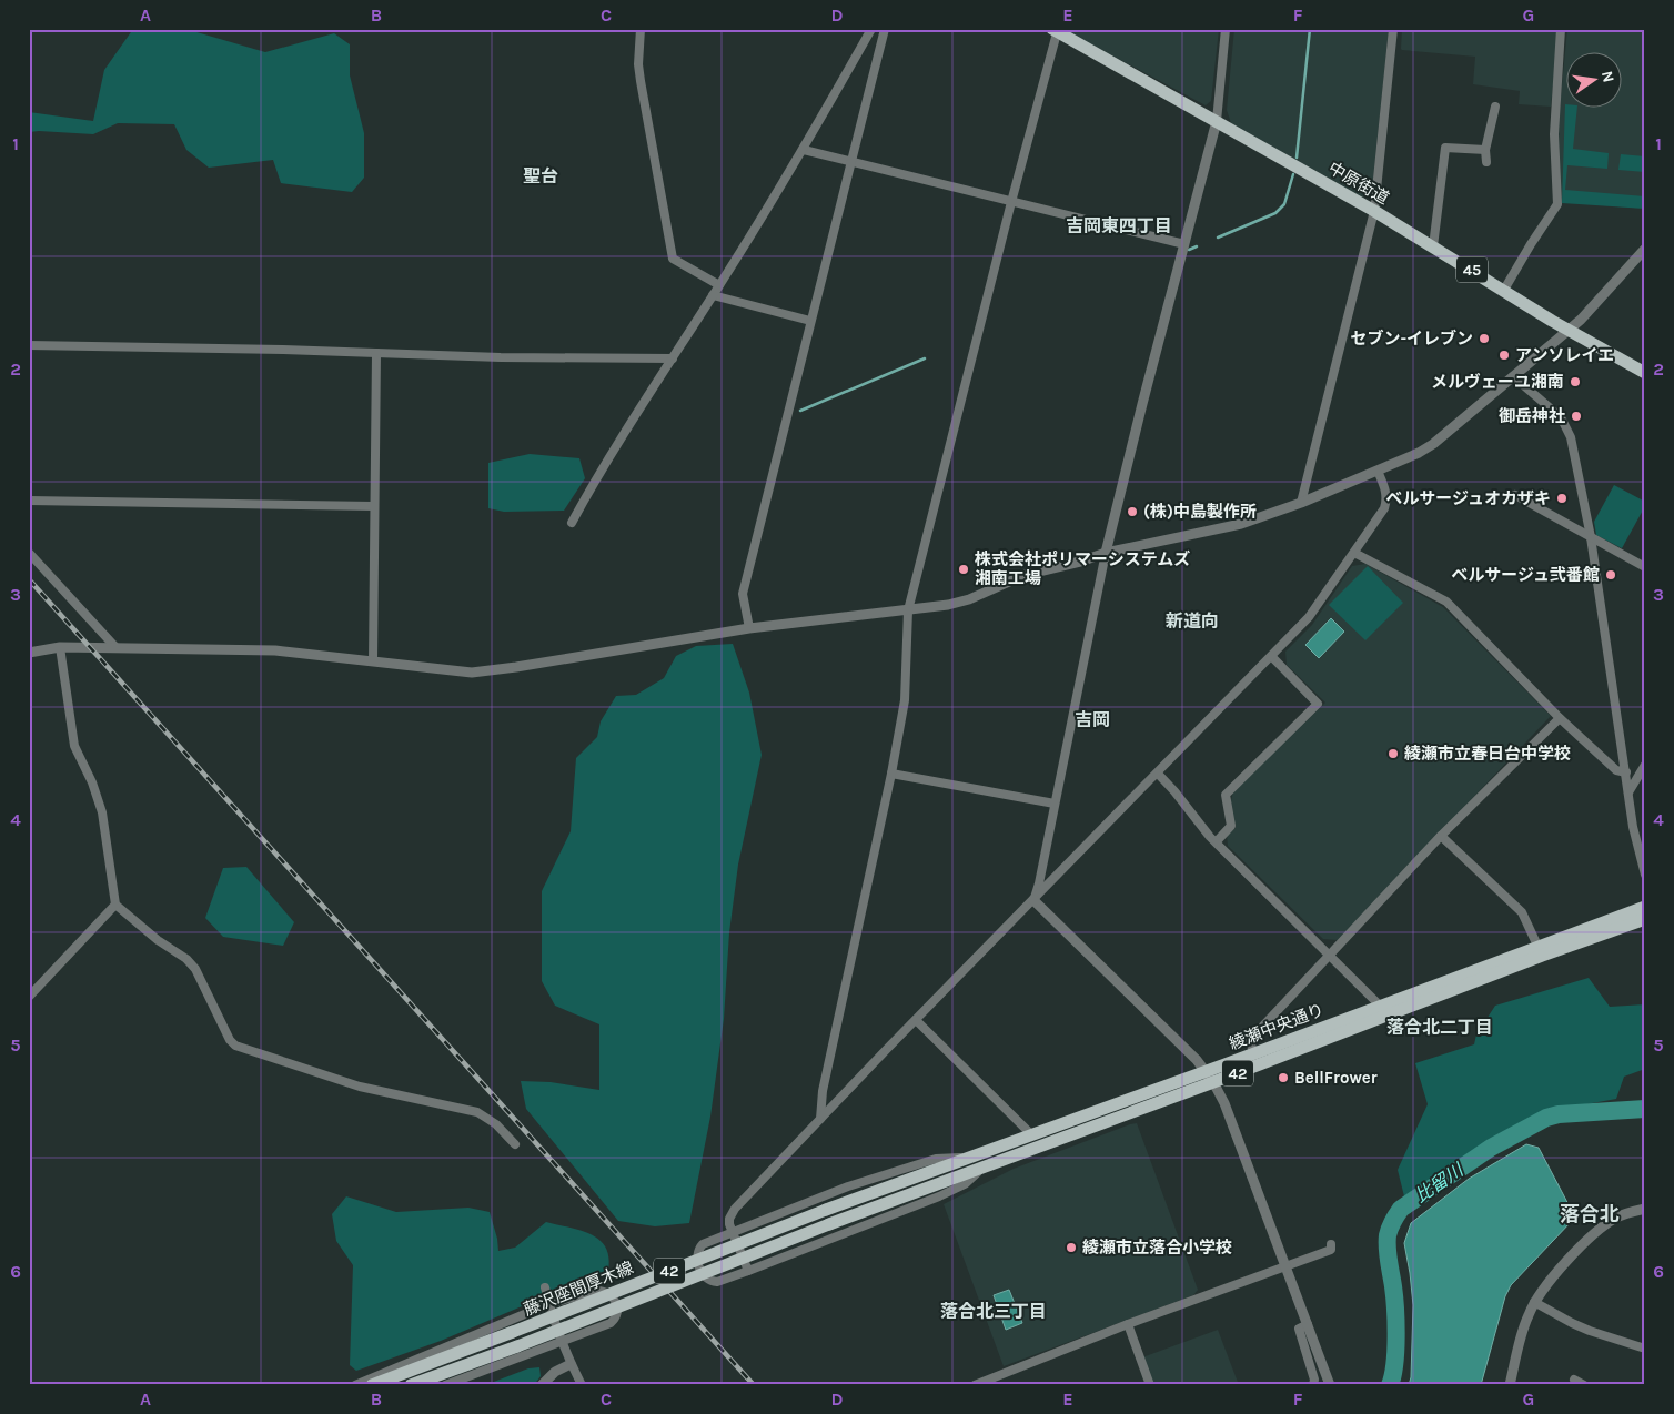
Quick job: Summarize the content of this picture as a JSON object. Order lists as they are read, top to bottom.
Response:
{
  "streets": {
    "main road": [
      "中原街道",
      "45",
      "綾瀬中央通り",
      "42",
      "藤沢座間厚木線"
    ]
  },
  "crossings": [
    ["綾瀬中央通り", "藤沢座間厚木線"]
  ],
  "districts": [
    "聖台",
    "吉岡東四丁目",
    "新道向",
    "吉岡",
    "落合北二丁目",
    "落合北",
    "落合北三丁目"
  ],
  "water": ["比留川"],
  "places": [
    "セブン-イレブン",
    "アンソレイエ",
    "メルヴェーユ湘南",
    "御岳神社",
    "ベルサージュオカザキ",
    "(株)中島製作所",
    "株式会社ポリマーシステムズ 湘南工場",
    "ベルサージュ弐番館",
    "綾瀬市立春日台中学校",
    "BellFrower",
    "綾瀬市立落合小学校"
  ],
  "north": "right",
  "grid": {
    "columns": [
      "A",
      "B",
      "C",
      "D",
      "E",
      "F",
      "G"
    ],
    "rows": [
      "1",
      "2",
      "3",
      "4",
      "5",
      "6"
    ]
  }
}
